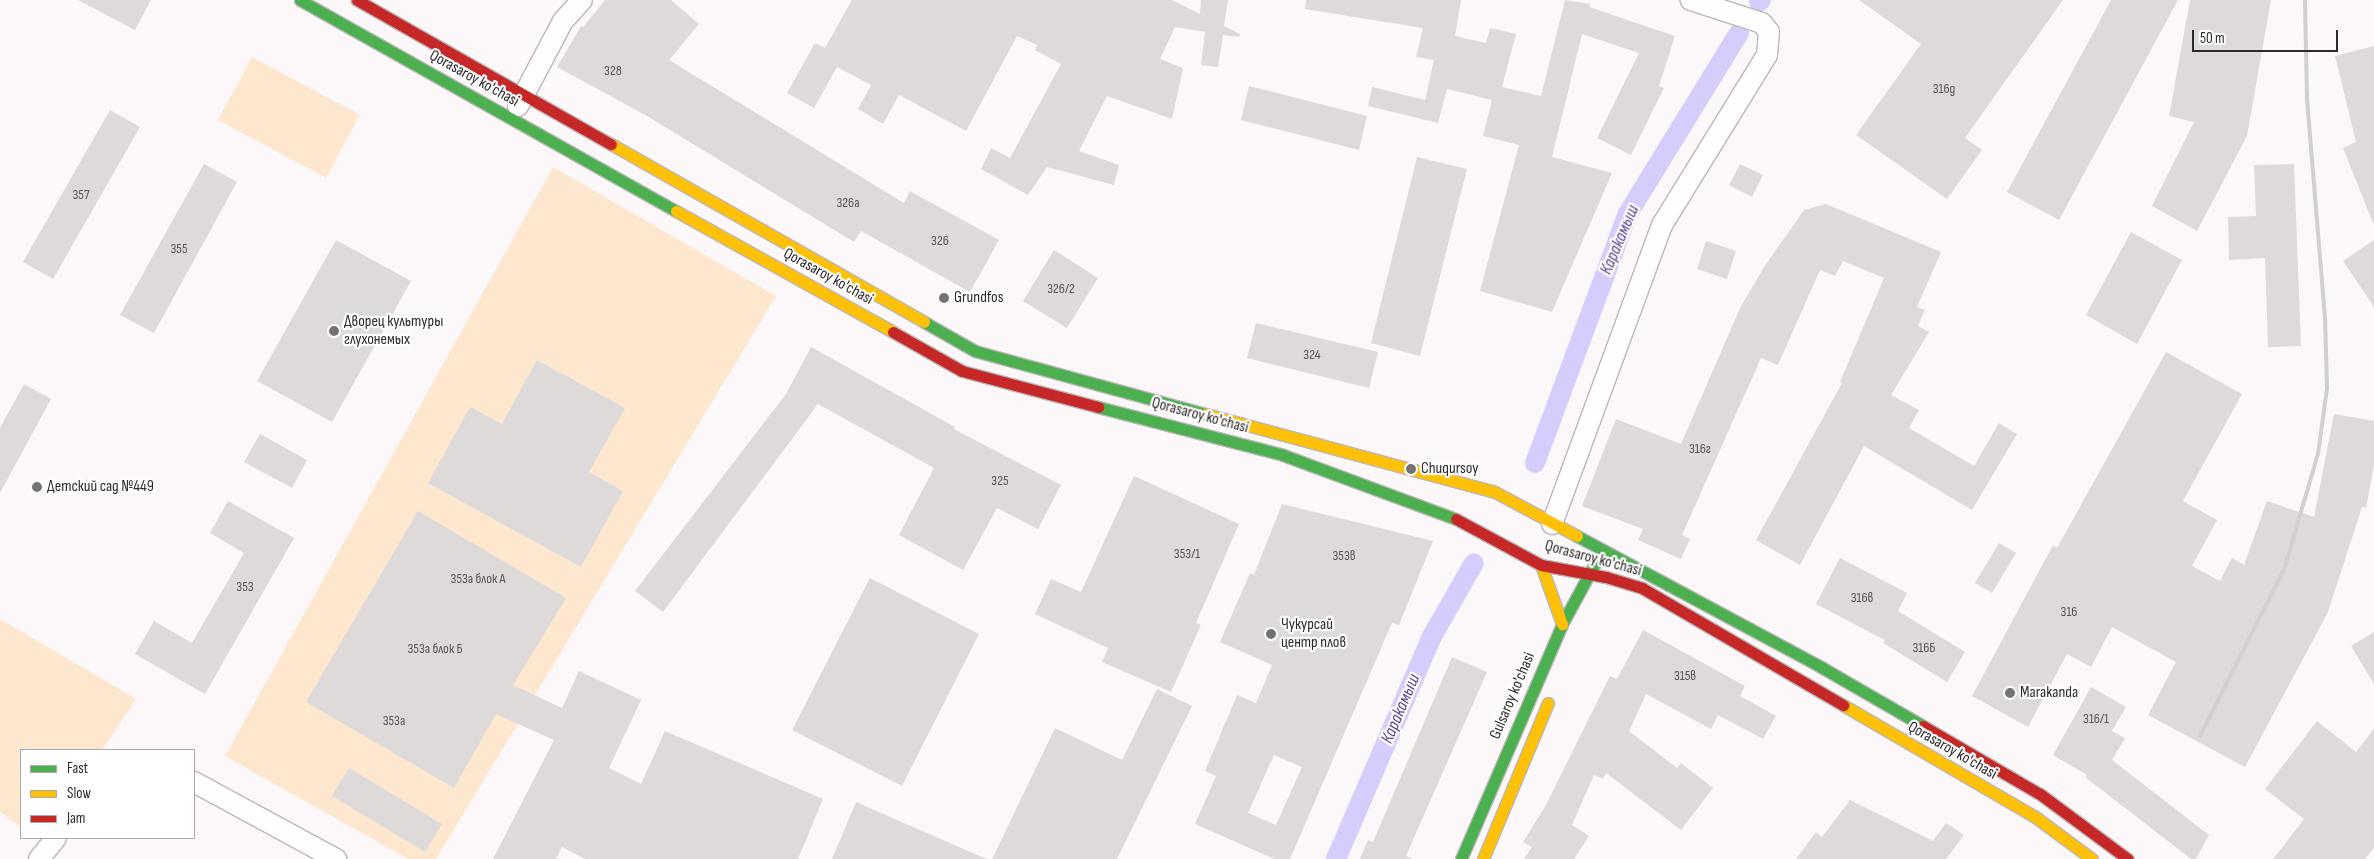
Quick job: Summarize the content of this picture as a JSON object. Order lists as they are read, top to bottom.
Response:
{
  "streets": {
    "main road": ["Qorasaroy ko'chasi", "Gulsaroy ko'chasi"]
  },
  "crossings": [
    ["Qorasaroy ko'chasi", "Gulsaroy ko'chasi"]
  ],
  "water": ["Каракамыш"],
  "places": [
    "Grundfos",
    "Дворец культуры глухонемых",
    "Chuqursoy",
    "Детский сад №449",
    "Чукурсай центр плов",
    "Marakanda"
  ],
  "house_numbers": [
    "328",
    "316д",
    "357",
    "326a",
    "326",
    "355",
    "326/2",
    "324",
    "316г",
    "325",
    "353/1",
    "353в",
    "353а блок А",
    "353",
    "316в",
    "316",
    "316Б",
    "353а блок Б",
    "315в",
    "316/1",
    "353а"
  ],
  "legend": ["Fast", "Slow", "Jam"],
  "scale_bar": "50 m"
}
